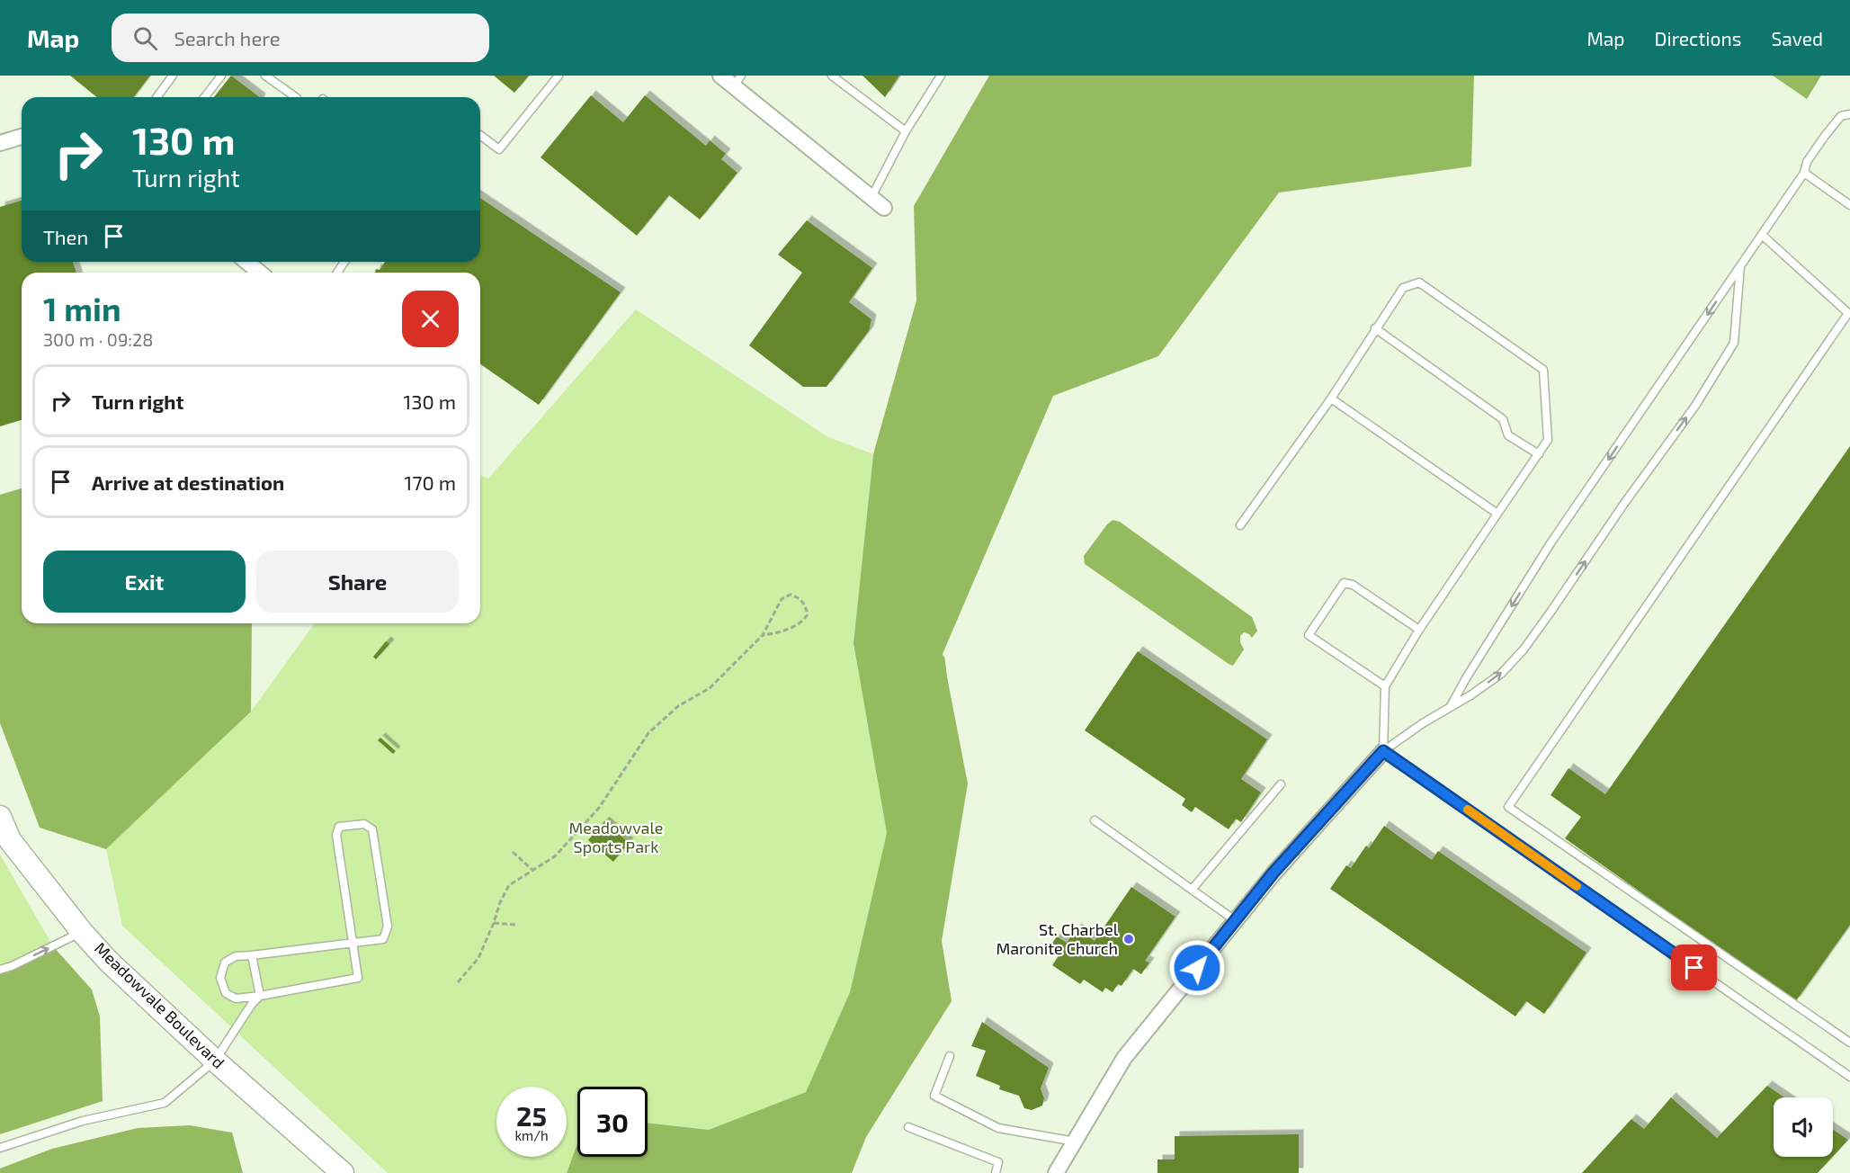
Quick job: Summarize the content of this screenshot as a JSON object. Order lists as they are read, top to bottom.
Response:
{
  "streets": {
    "main road": ["Meadowvale Boulevard"]
  },
  "parks": ["Meadowvale Sports Park"],
  "places": ["St. Charbel Maronite Church"],
  "page": {
    "header": "Map",
    "search": "Search here",
    "nav": ["Map", "Directions", "Saved"],
    "turn": ["130 m", "Turn right"],
    "then": "Then",
    "heading": ["1 min", "300 m · 09:28"],
    "list": [
      {
        "name": "Turn right",
        "value": "130 m"
      },
      {
        "name": "Arrive at destination",
        "value": "170 m"
      }
    ],
    "buttons": ["Exit", "Share"],
    "speed": "25 km/h",
    "limit": "30"
  }
}
